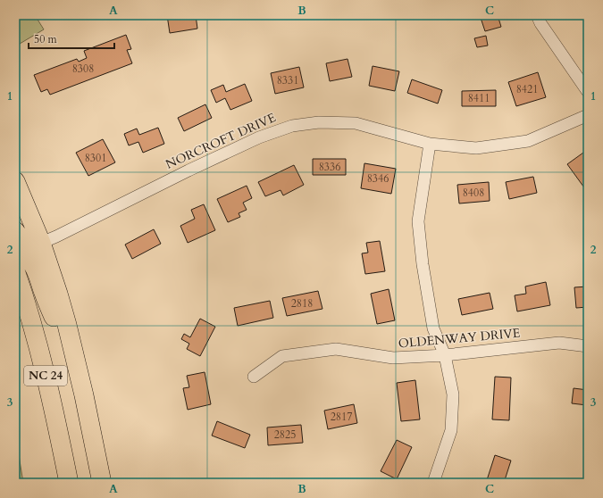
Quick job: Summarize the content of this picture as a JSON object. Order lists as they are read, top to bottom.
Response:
{
  "streets": {
    "main road": ["NC 24"],
    "street": ["NORCROFT DRIVE", "OLDENWAY DRIVE"]
  },
  "crossings": [
    ["NORCROFT DRIVE", "NC 24"]
  ],
  "house_numbers": [
    "8308",
    "8331",
    "8421",
    "8411",
    "8301",
    "8336",
    "8346",
    "8408",
    "2818",
    "2817",
    "2825"
  ],
  "scale_bar": "50 m",
  "grid": {
    "columns": ["A", "B", "C"],
    "rows": ["1", "2", "3"]
  }
}
